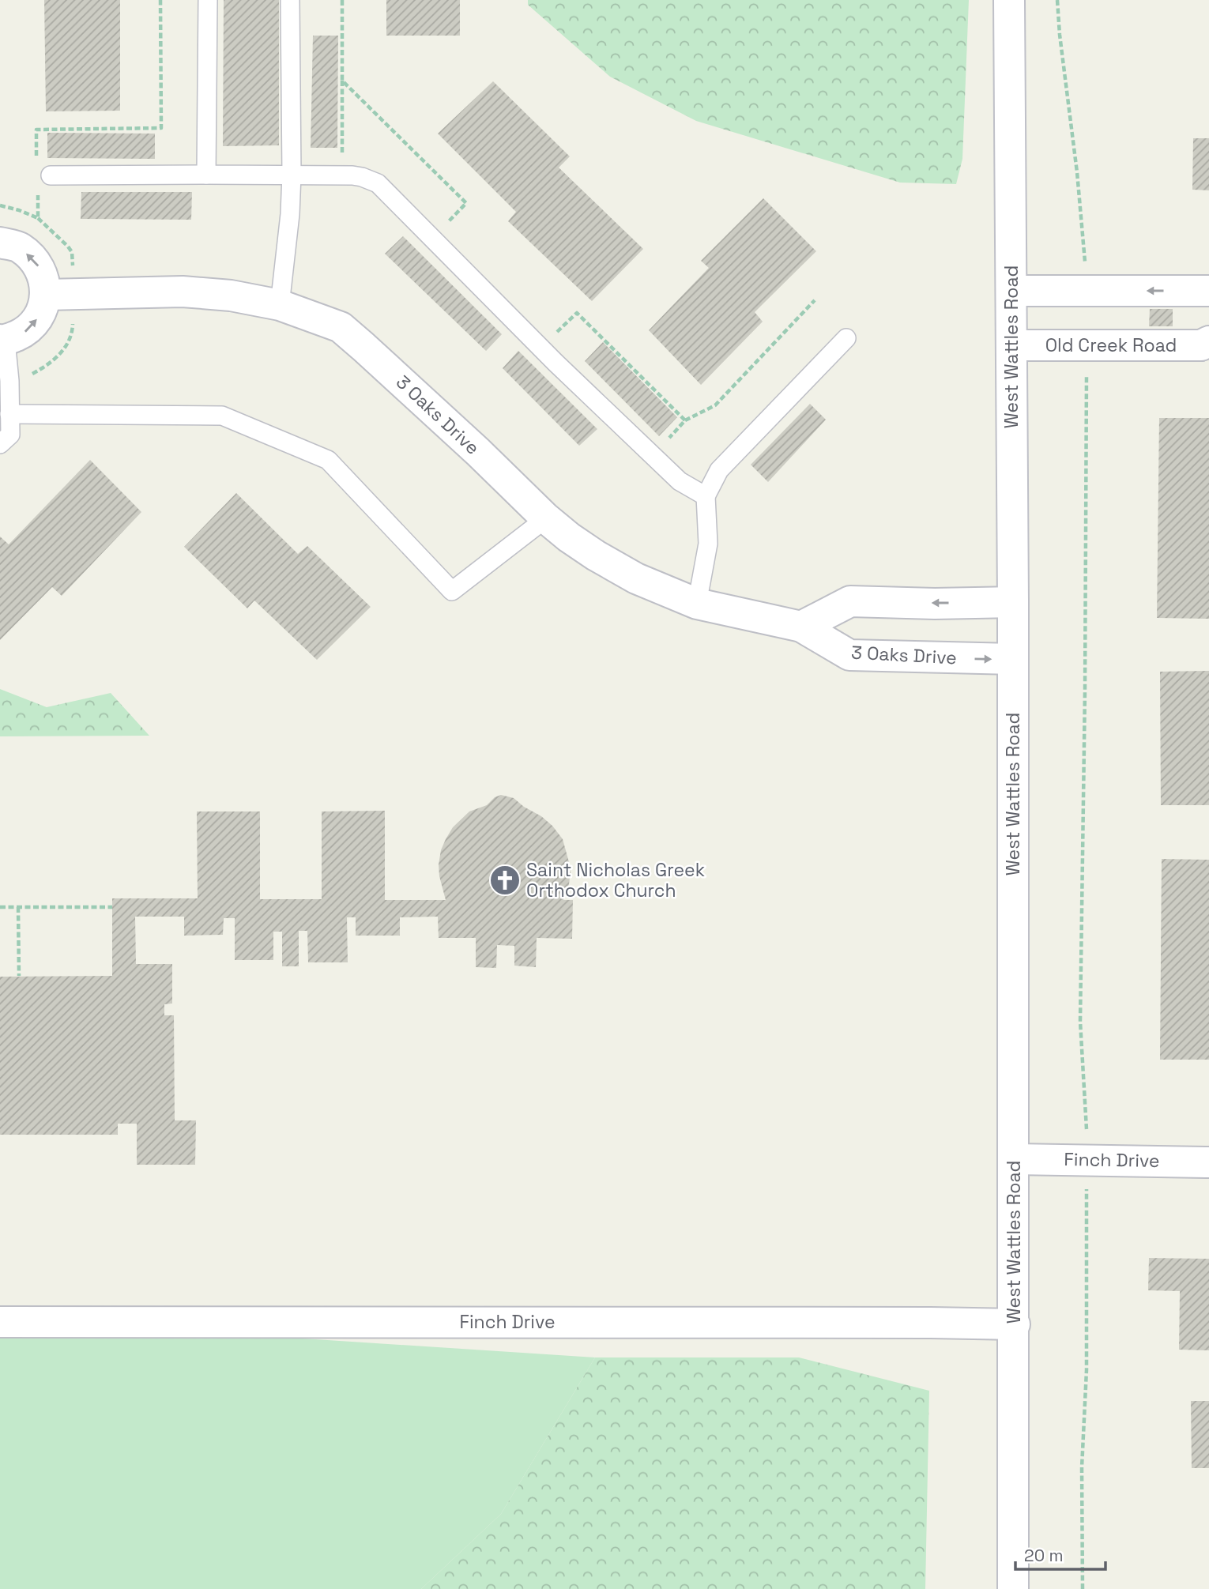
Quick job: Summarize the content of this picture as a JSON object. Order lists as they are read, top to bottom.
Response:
{
  "streets": {
    "street": [
      "Old Creek Road",
      "West Wattles Road",
      "3 Oaks Drive",
      "Finch Drive"
    ]
  },
  "crossings": [
    ["Old Creek Road", "West Wattles Road"],
    ["West Wattles Road", "3 Oaks Drive"],
    ["West Wattles Road", "Finch Drive"]
  ],
  "places": {
    "church": ["Saint Nicholas Greek Orthodox Church"]
  },
  "scale_bar": "20 m"
}
